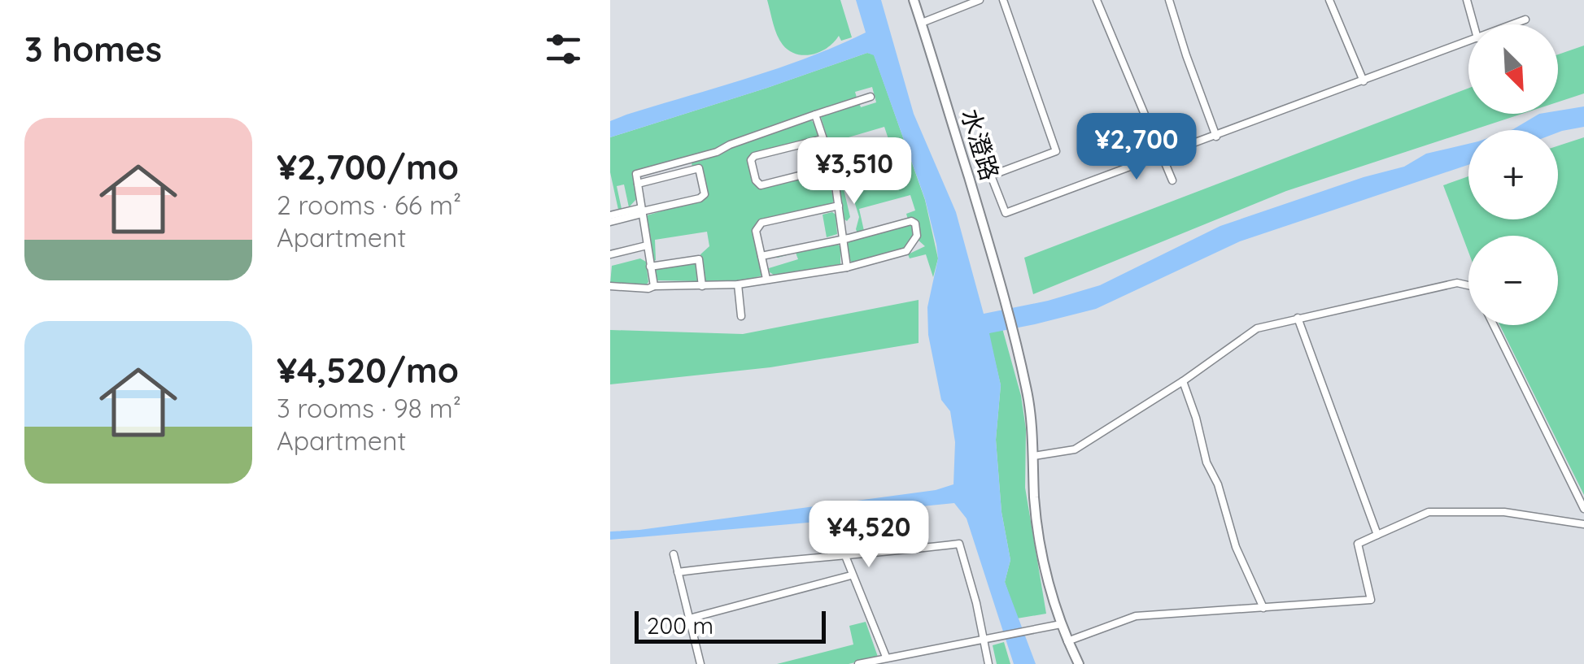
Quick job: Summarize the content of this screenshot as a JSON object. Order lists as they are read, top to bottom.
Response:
{
  "streets": {
    "street": ["水澄路"]
  },
  "scale_bar": "200 m",
  "north": "bottom right",
  "page": {
    "heading": "3 homes",
    "map_buttons": ["+", "−"],
    "list": [
      {
        "name": "¥2,700/mo",
        "note": "2 rooms · 66 m² · Apartment"
      },
      {
        "name": "¥4,520/mo",
        "note": "3 rooms · 98 m² · Apartment"
      }
    ],
    "price": ["¥2,700", "¥3,510", "¥4,520"],
    "scale": "200 m"
  }
}
